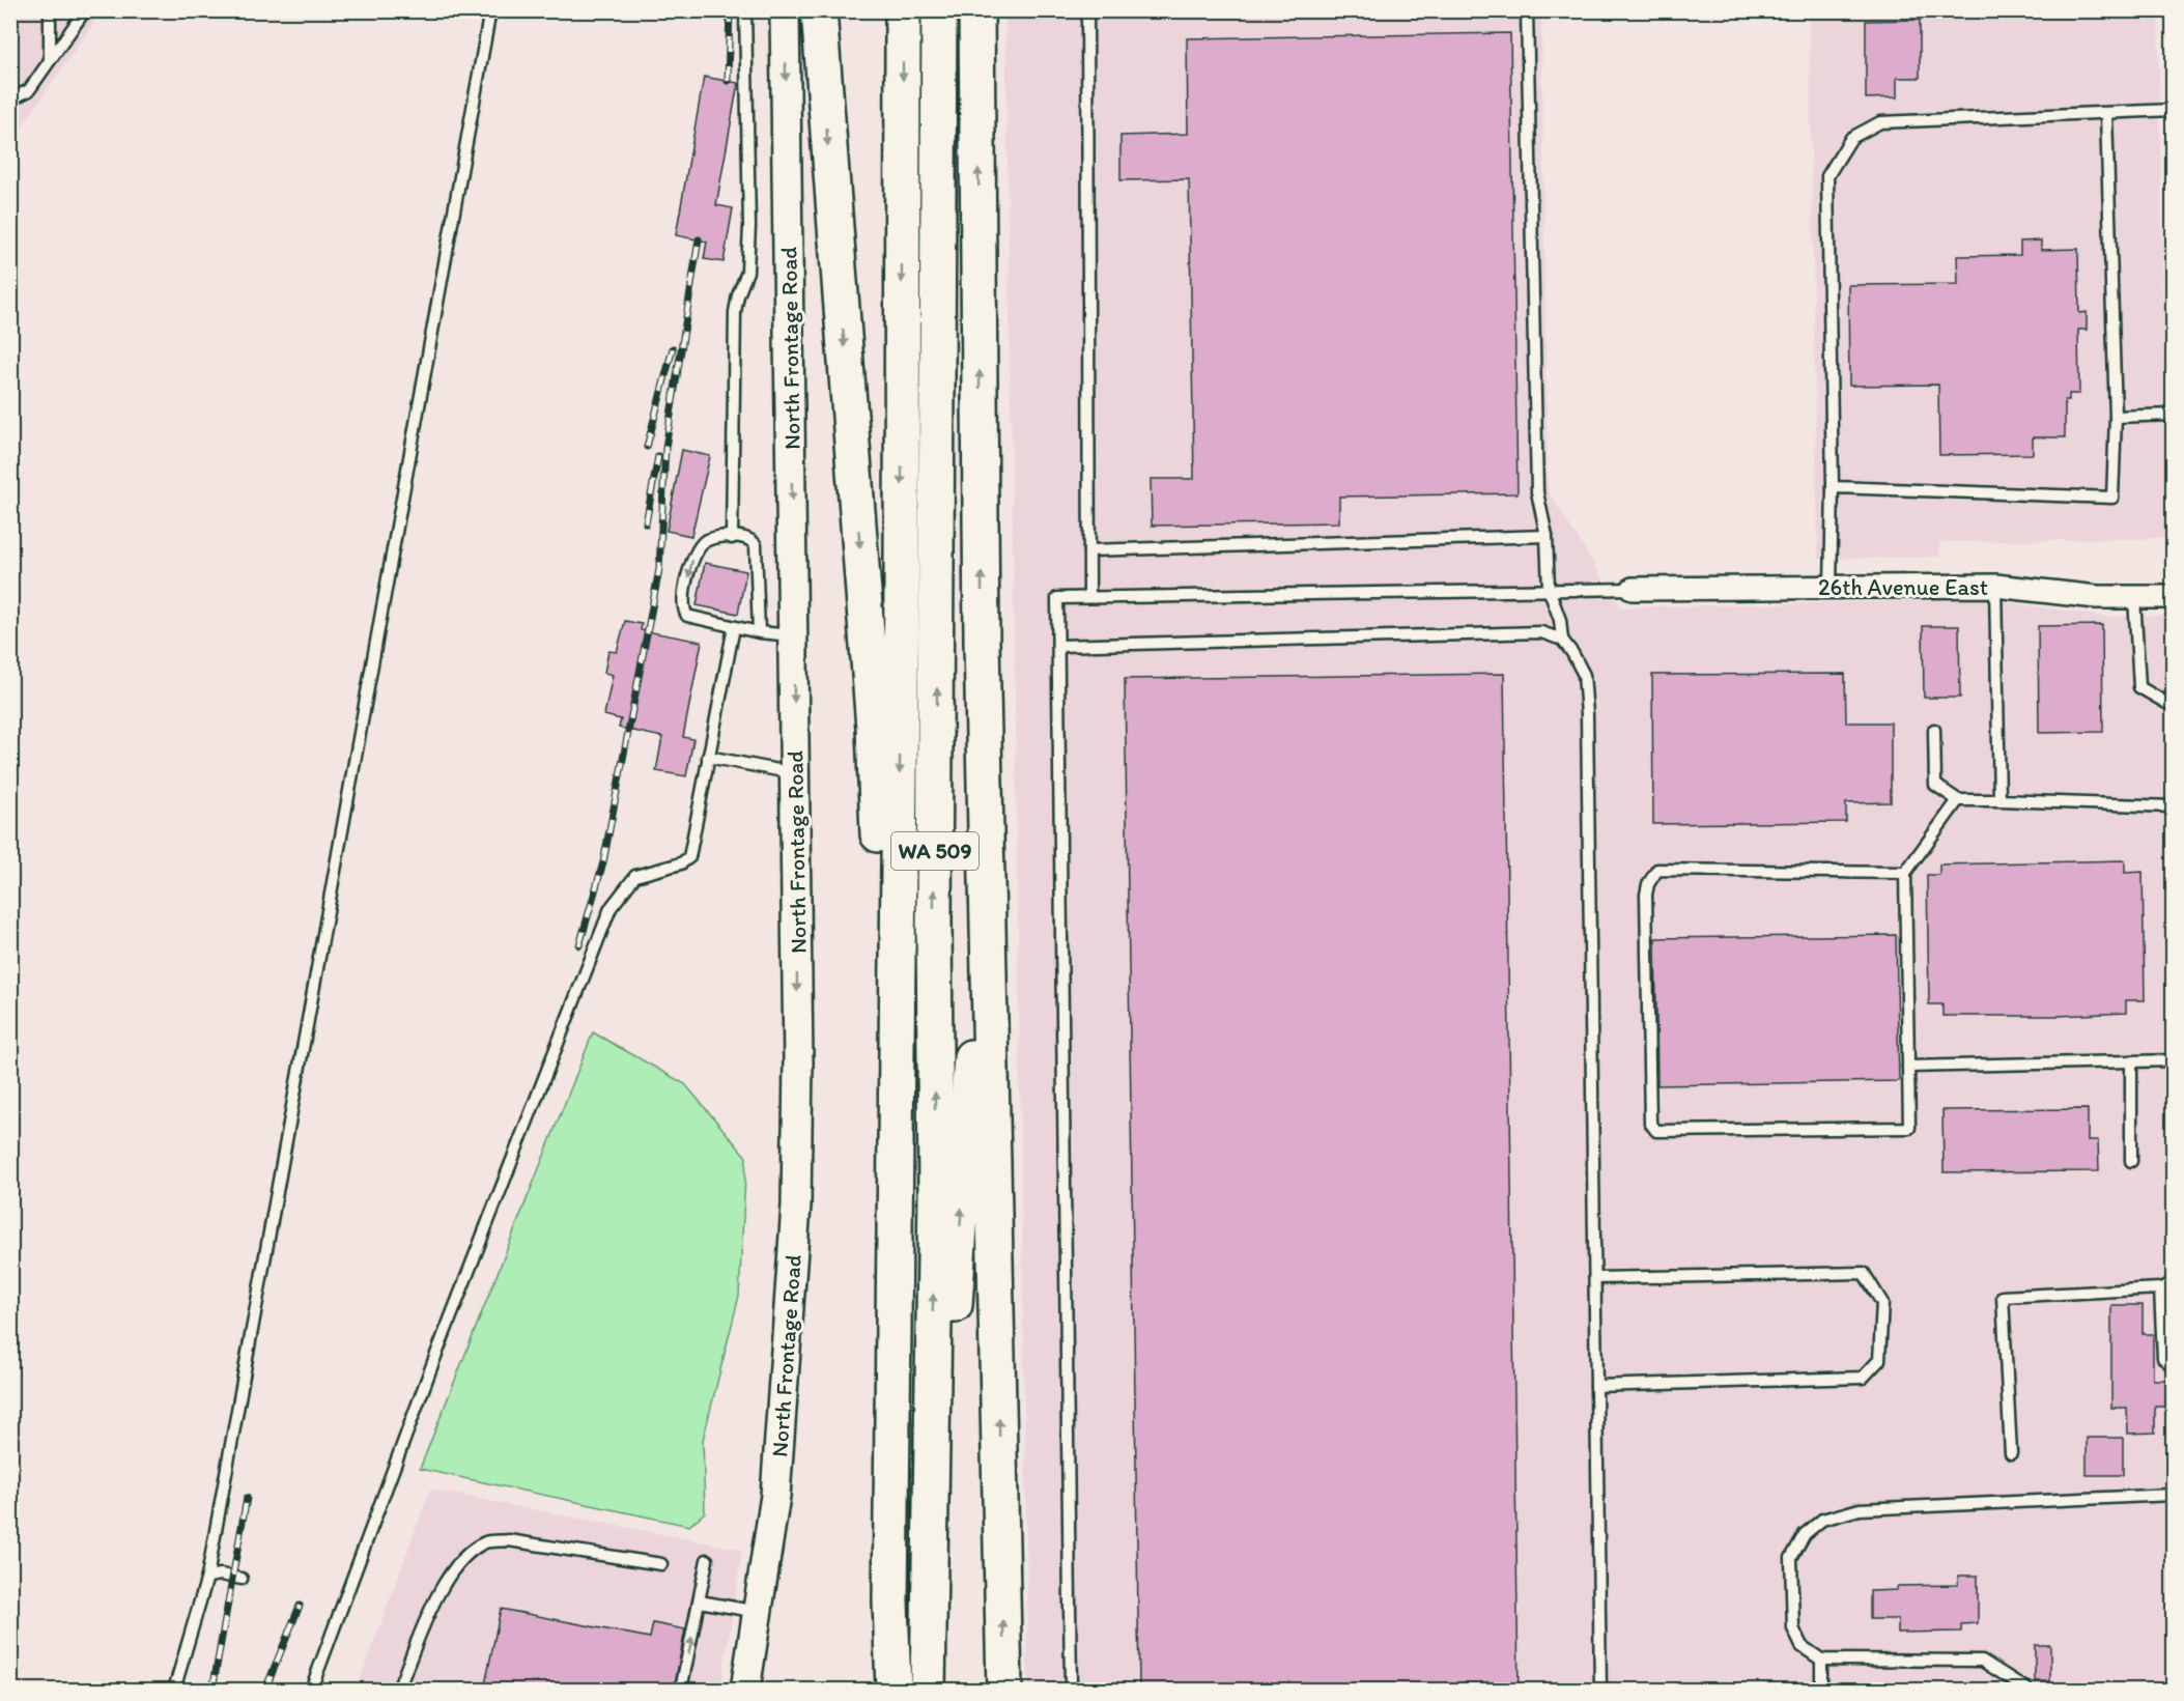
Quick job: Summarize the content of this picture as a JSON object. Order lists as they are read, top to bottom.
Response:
{
  "streets": {
    "highway": ["WA 509"],
    "street": ["North Frontage Road", "26th Avenue East"]
  },
  "one_way": ["North Frontage Road"]
}
